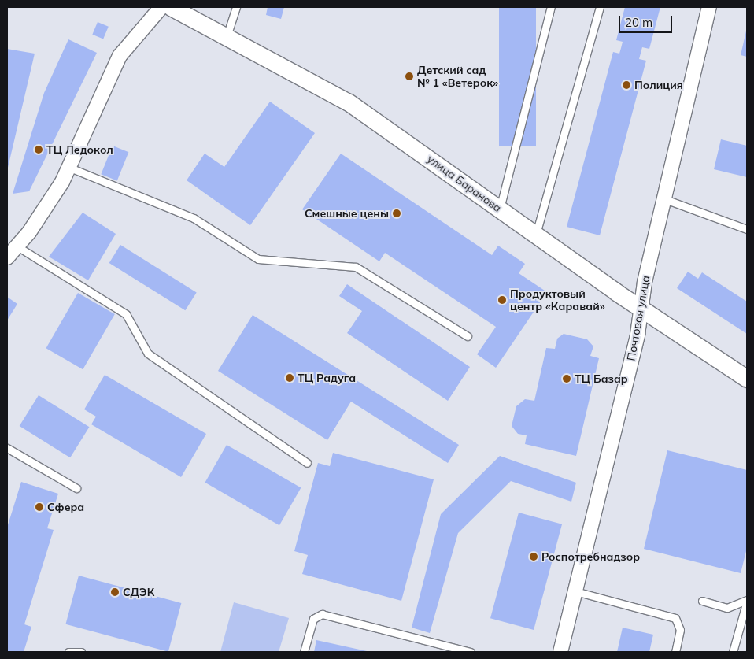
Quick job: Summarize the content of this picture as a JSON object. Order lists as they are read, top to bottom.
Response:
{
  "streets": {
    "street": ["улица Баранова", "Почтовая улица"]
  },
  "crossings": [
    ["улица Баранова", "Почтовая улица"]
  ],
  "places": [
    "Детский сад № 1 «Ветерок»",
    "Полиция",
    "ТЦ Ледокол",
    "Смешные цены",
    "Продуктовый центр «Каравай»",
    "ТЦ Радуга",
    "ТЦ Базар",
    "Сфера",
    "Роспотребнадзор",
    "СДЭК"
  ],
  "scale_bar": "20 m"
}
